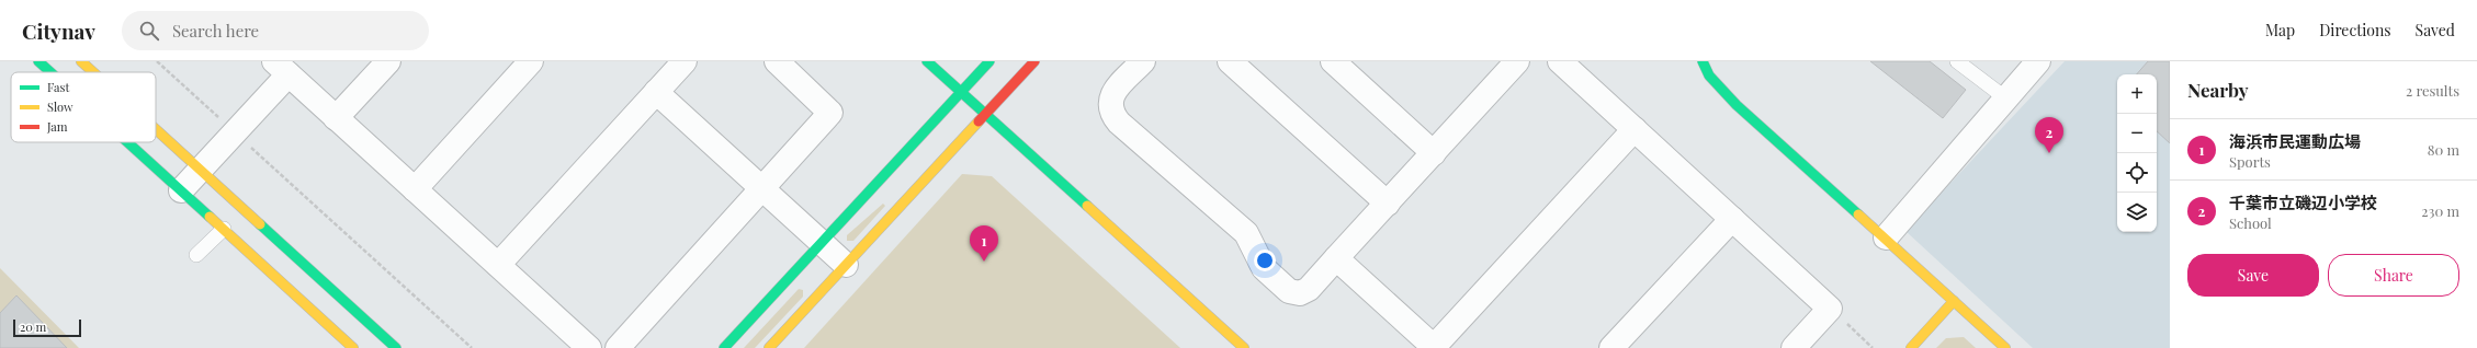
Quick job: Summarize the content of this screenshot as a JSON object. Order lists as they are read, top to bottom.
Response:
{
  "legend": ["Fast", "Slow", "Jam"],
  "scale_bar": "20 m",
  "page": {
    "header": "Citynav",
    "search": "Search here",
    "nav": ["Map", "Directions", "Saved"],
    "heading": ["Nearby", "2 results"],
    "map_buttons": ["+", "−"],
    "pins": ["2", "1"],
    "list": [
      {
        "mark": "1",
        "name": "海浜市民運動広場",
        "note": "Sports",
        "value": "80 m"
      },
      {
        "mark": "2",
        "name": "千葉市立磯辺小学校",
        "note": "School",
        "value": "230 m"
      }
    ],
    "buttons": ["Save", "Share"],
    "scale": "20 m"
  }
}
